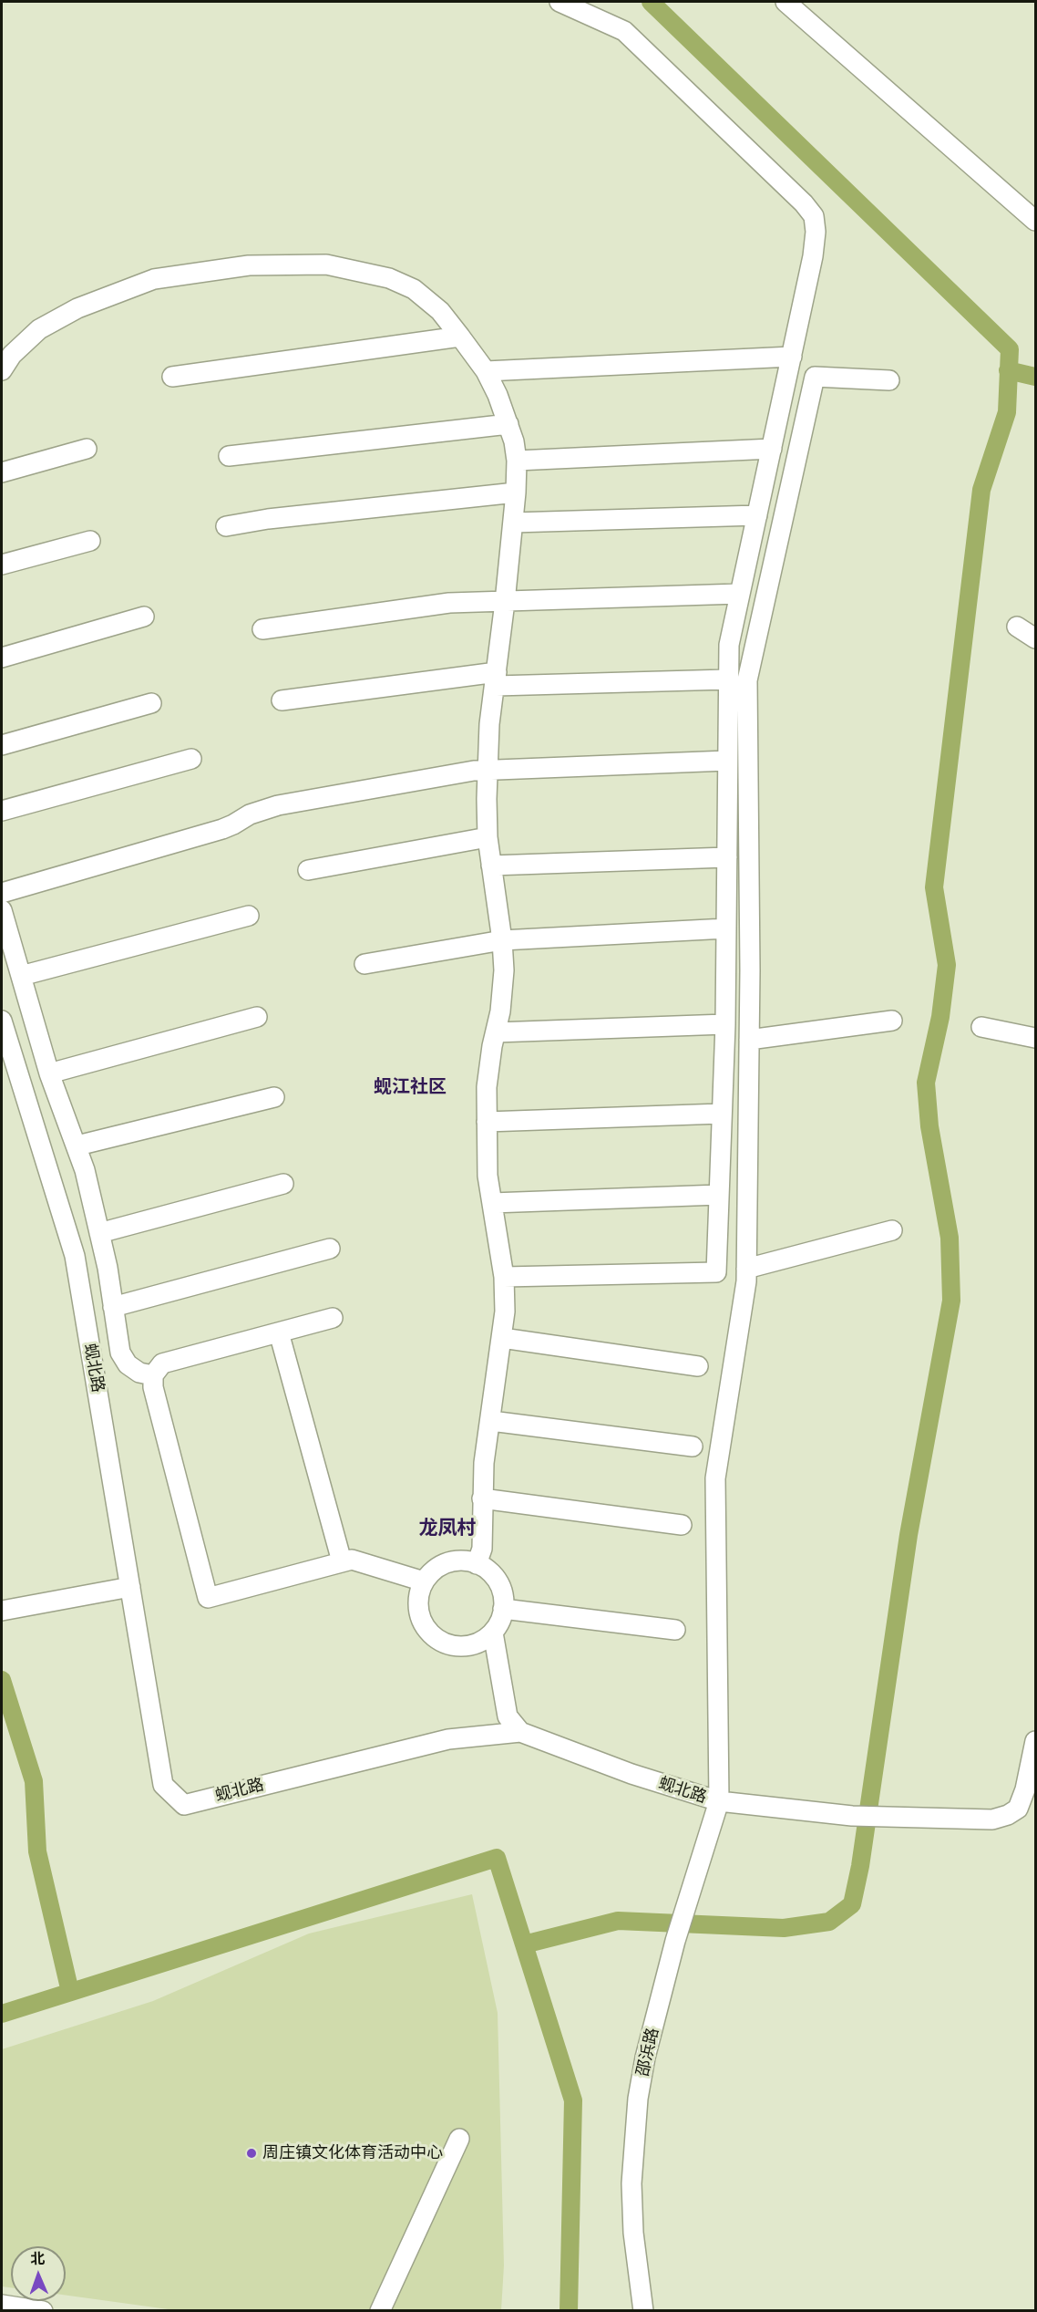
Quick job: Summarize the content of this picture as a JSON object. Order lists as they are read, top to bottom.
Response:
{
  "streets": {
    "street": ["蚬北路", "邵浜路"]
  },
  "crossings": [
    ["蚬北路", "邵浜路"]
  ],
  "districts": ["蚬江社区", "龙凤村"],
  "places": ["周庄镇文化体育活动中心"],
  "north": "top"
}
